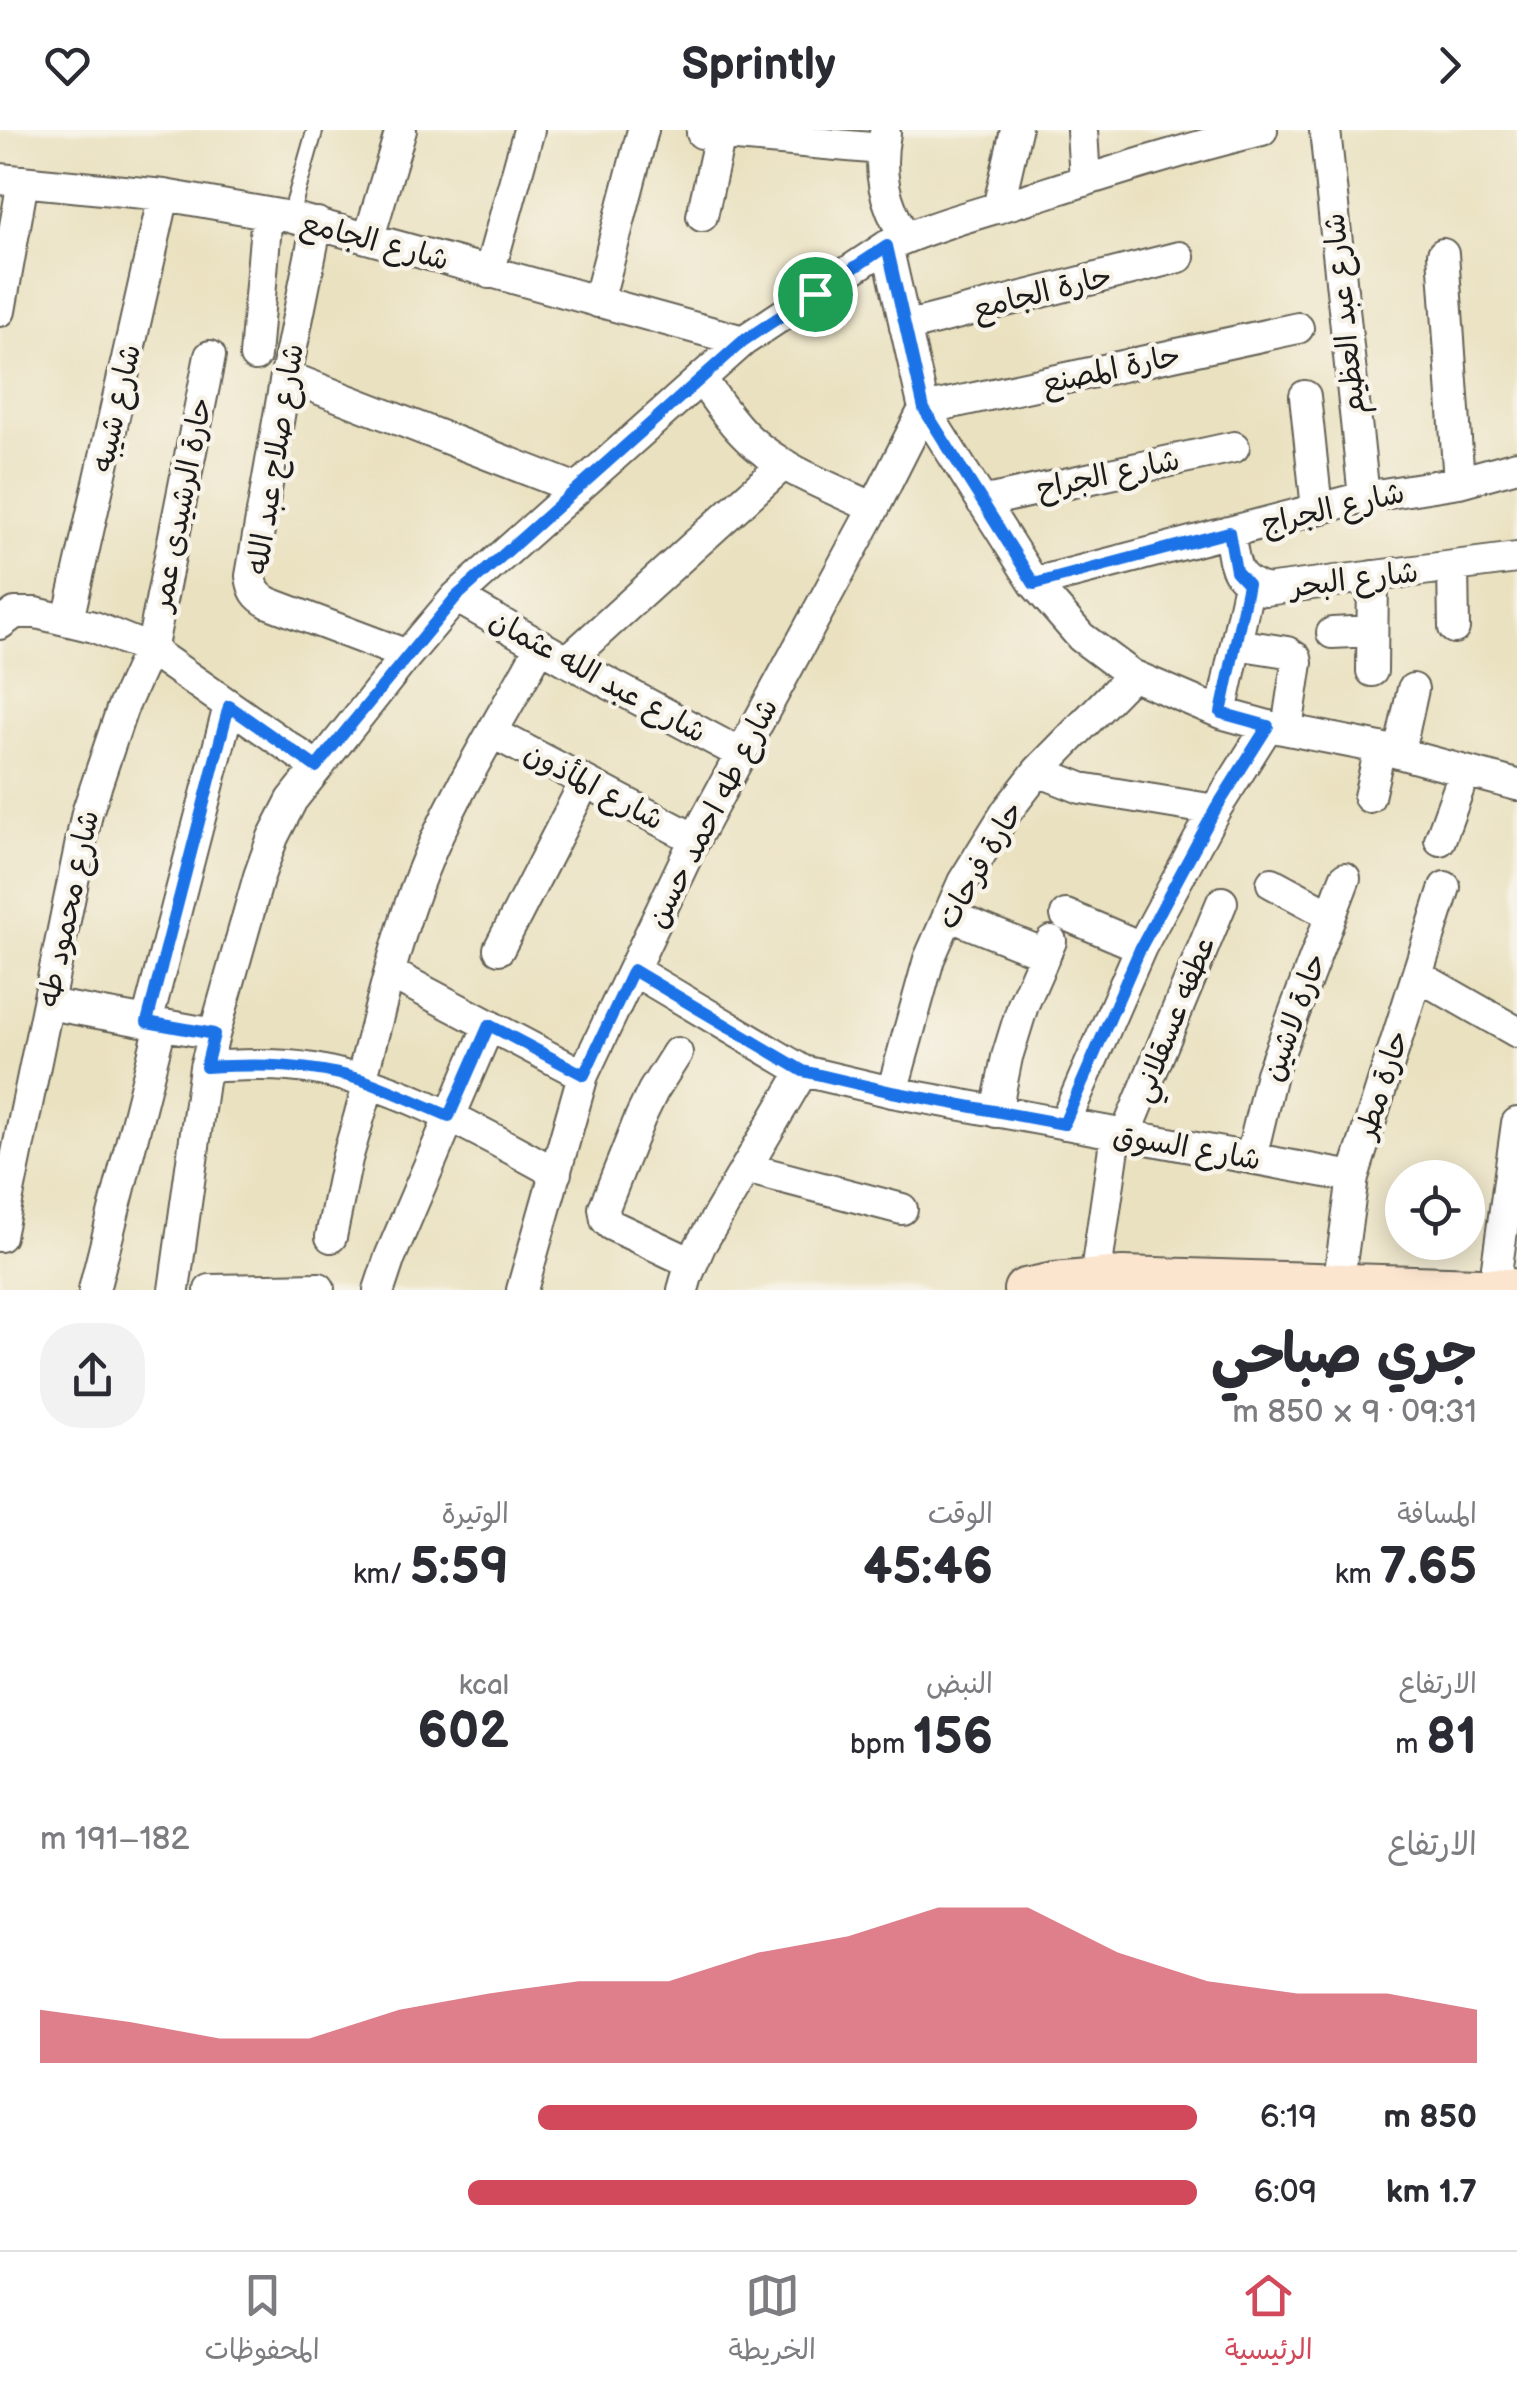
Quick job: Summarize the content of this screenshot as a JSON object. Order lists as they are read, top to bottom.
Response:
{
  "streets": {
    "street": [
      "شارع الجامع",
      "حارة الجامع",
      "شارع عبد العظيم",
      "حارة المصنع",
      "شارع شيبه",
      "شارع صلاح عبد الله",
      "شارع الجراح",
      "حارة الرشيدى عمر",
      "شارع الجراج",
      "شارع البحر",
      "شارع عبد الله عثمان",
      "شارع المأذون",
      "شارع طه احمد حسن",
      "حارة فرحات",
      "شارع محمود طه",
      "حارة لاشين",
      "عطفه عسقلاني",
      "حارة مطر",
      "شارع السوق"
    ]
  },
  "crossings": [
    ["شارع الجامع", "شارع شيبه"],
    ["شارع الجامع", "شارع صلاح عبد الله"],
    ["شارع عبد العظيم", "شارع الجراج"],
    ["حارة المصنع", "شارع طه احمد حسن"],
    ["حارة الرشيدى عمر", "شارع محمود طه"],
    ["شارع الجراج", "شارع البحر"],
    ["شارع عبد الله عثمان", "شارع طه احمد حسن"],
    ["شارع المأذون", "شارع طه احمد حسن"],
    ["شارع طه احمد حسن", "شارع السوق"],
    ["حارة فرحات", "شارع السوق"],
    ["حارة لاشين", "شارع السوق"],
    ["عطفه عسقلاني", "شارع السوق"],
    ["حارة مطر", "شارع السوق"]
  ],
  "page": {
    "header": "Sprintly",
    "heading": ["جري صباحي", "09:31 · 9 × 850 m"],
    "stats": [
      ["المسافة", "7.65 km"],
      ["الوقت", "45:46"],
      ["الوتيرة", "5:59 /km"],
      ["الارتفاع", "81 m"],
      ["النبض", "156 bpm"],
      ["kcal", "602"]
    ],
    "chart": ["الارتفاع", "182–191 m"],
    "list": [
      {
        "name": "850 m",
        "note": "6:19"
      },
      {
        "name": "1.7 km",
        "note": "6:09"
      }
    ],
    "tabs": ["الرئيسية", "الخريطة", "المحفوظات"]
  }
}
